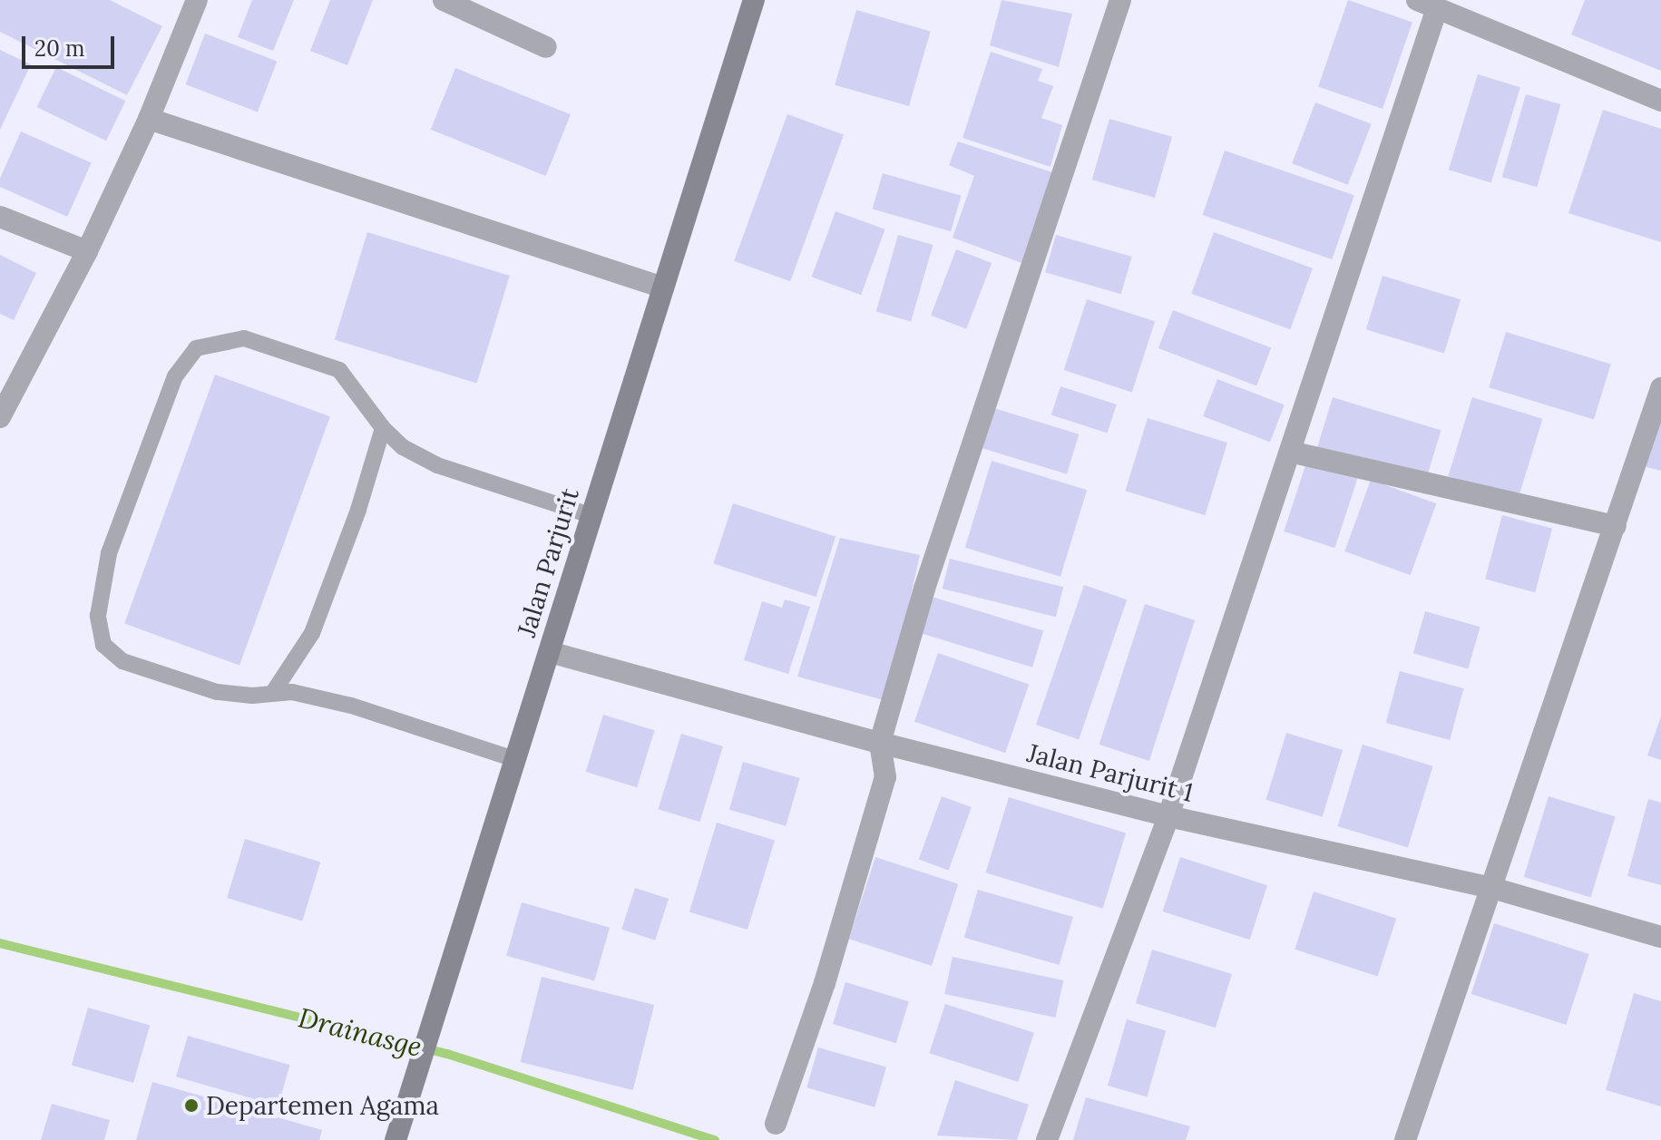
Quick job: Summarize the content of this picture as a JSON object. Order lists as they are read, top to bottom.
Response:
{
  "streets": {
    "street": ["Jalan Parjurit", "Jalan Parjurit 1"]
  },
  "crossings": [
    ["Jalan Parjurit", "Jalan Parjurit 1"]
  ],
  "water": ["Drainasge"],
  "places": ["Departemen Agama"],
  "scale_bar": "20 m"
}
